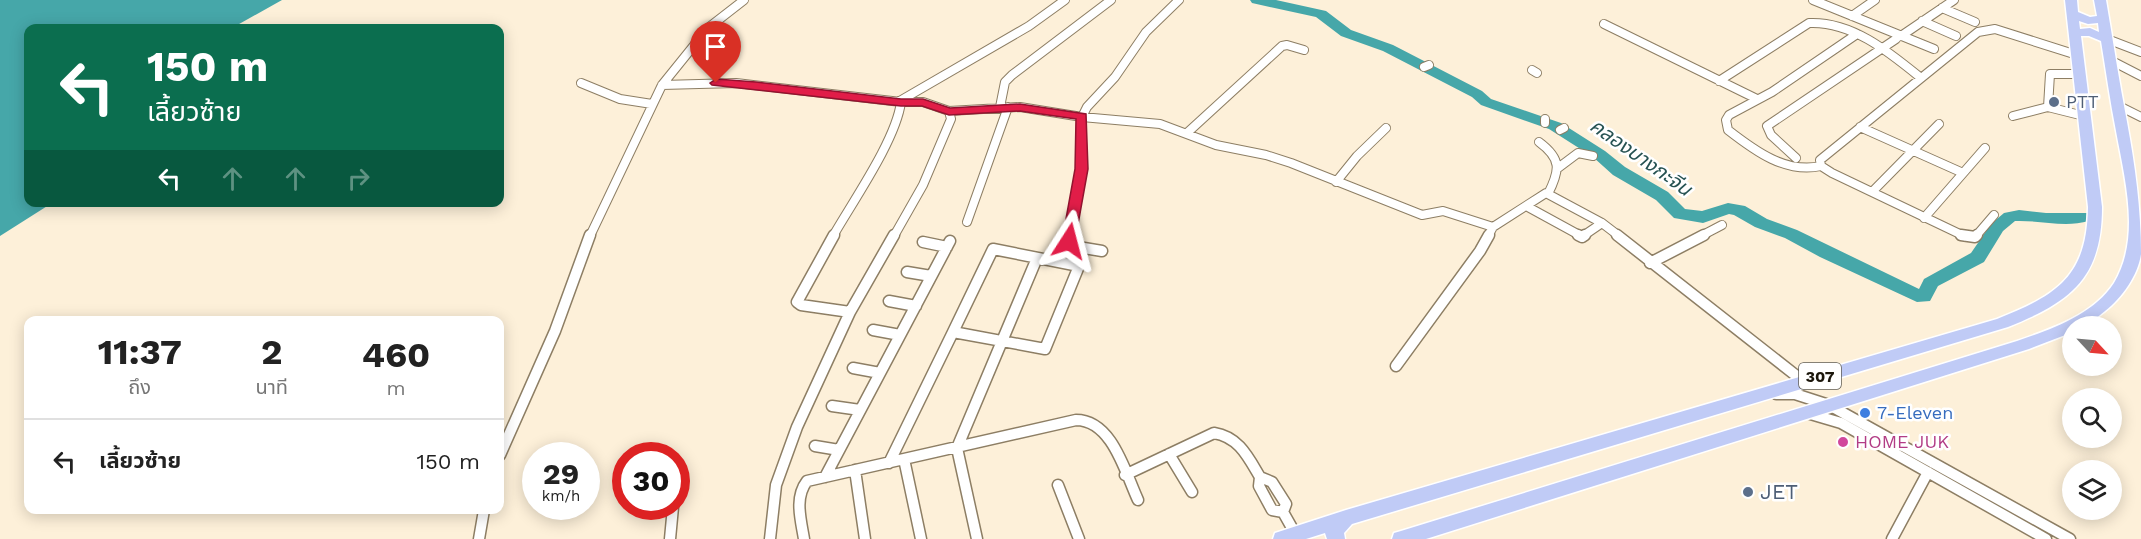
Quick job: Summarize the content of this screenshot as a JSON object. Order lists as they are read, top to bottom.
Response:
{
  "streets": {
    "main road": ["307"]
  },
  "water": ["คลองบางกะจีน"],
  "places": [
    "PTT",
    "7-Eleven",
    "HOME JUK",
    "JET"
  ],
  "north": "bottom right",
  "page": {
    "turn": ["150 m", "เลี้ยวซ้าย"],
    "eta": [
      "11:37",
      "ถึง",
      "2",
      "นาที",
      "460",
      "m"
    ],
    "list": [
      {
        "name": "เลี้ยวซ้าย",
        "value": "150 m"
      }
    ],
    "speed": "29 km/h",
    "limit": "30"
  }
}
